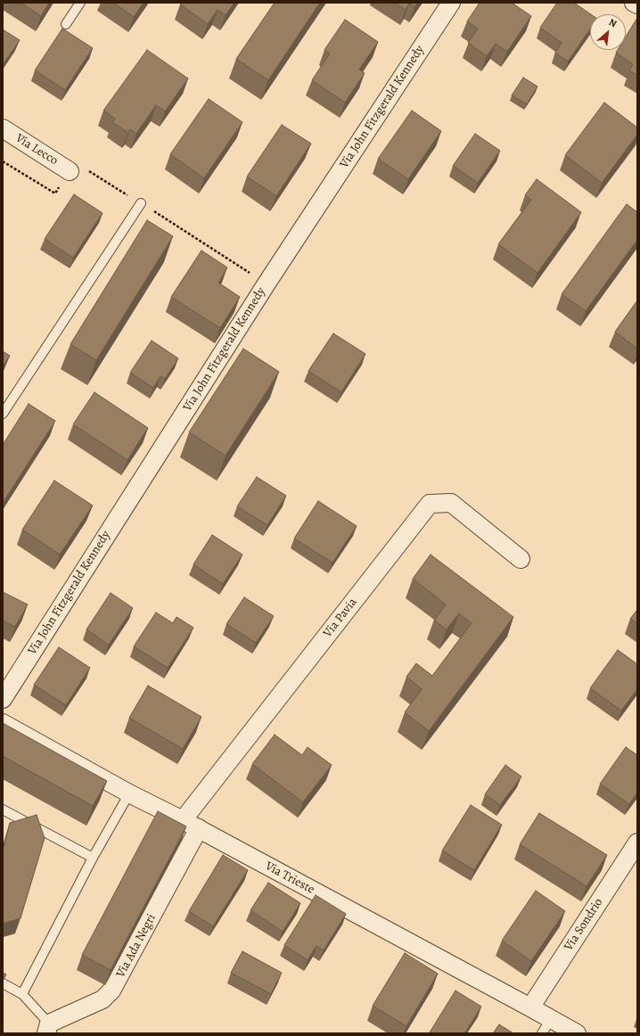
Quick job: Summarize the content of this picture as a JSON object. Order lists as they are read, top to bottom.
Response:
{
  "streets": {
    "street": [
      "Via John Fitzgerald Kennedy",
      "Via Lecco",
      "Via Pavia",
      "Via Trieste",
      "Via Sondrio",
      "Via Ada Negri"
    ]
  },
  "crossings": [
    ["Via Pavia", "Via Trieste"],
    ["Via Trieste", "Via Sondrio"],
    ["Via Trieste", "Via Ada Negri"]
  ],
  "north": "top right"
}
